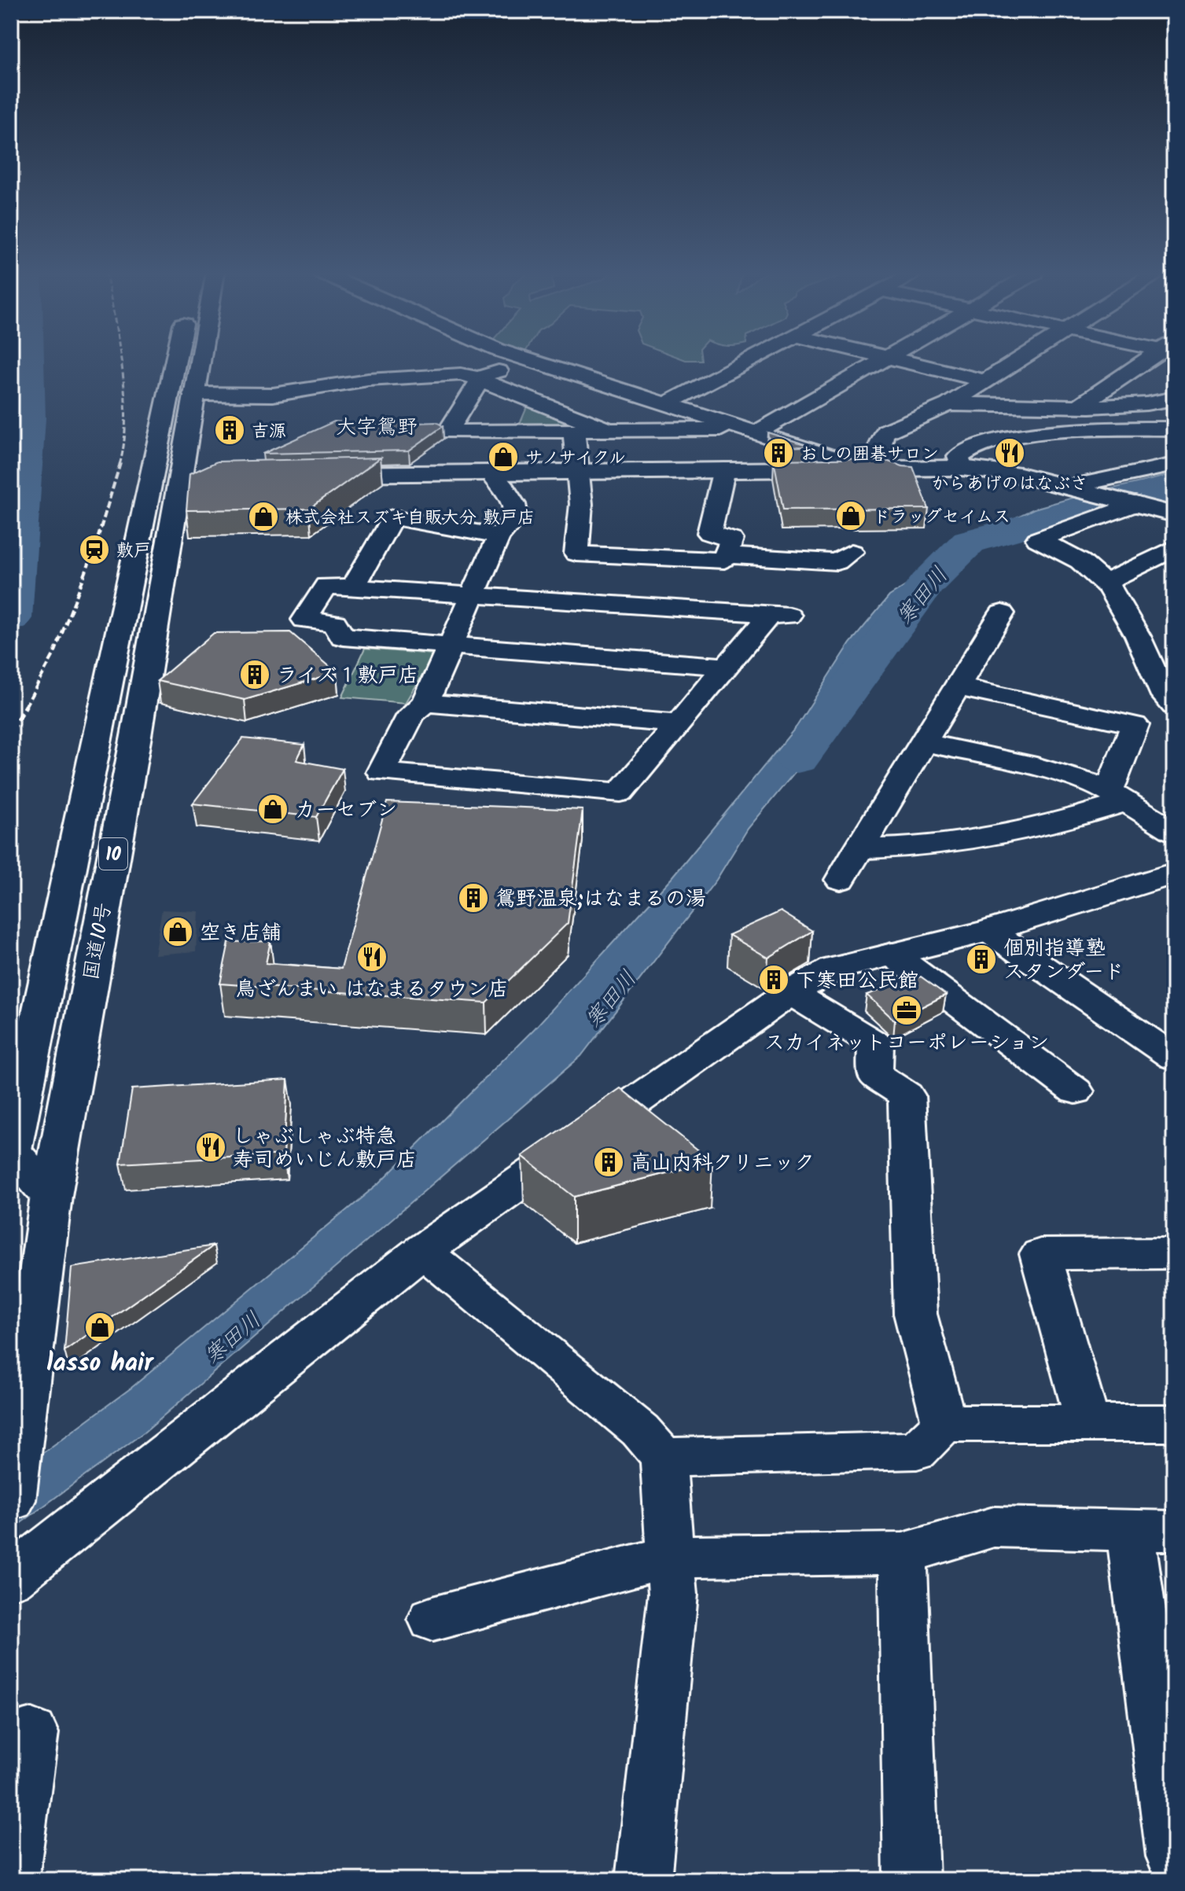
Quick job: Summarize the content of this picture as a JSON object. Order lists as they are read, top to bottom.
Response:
{
  "streets": {
    "main road": ["10", "国道10号"]
  },
  "districts": ["大字鴛野"],
  "water": ["寒田川"],
  "places": {
    "building": [
      "吉源",
      "おしの囲碁サロン",
      "ライズ１敷戸店",
      "鴛野温泉;はなまるの湯",
      "個別指導塾 スタンダード",
      "下寒田公民館",
      "高山内科クリニック"
    ],
    "restaurant": ["からあげのはなぶさ", "鳥ざんまい はなまるタウン店", "しゃぶしゃぶ特急 寿司めいじん敷戸店"],
    "shop": [
      "サノサイクル",
      "ドラッグセイムス",
      "株式会社スズキ自販大分 敷戸店",
      "カーセブン",
      "空き店舗",
      "lasso hair"
    ],
    "station": ["敷戸"],
    "office": ["スカイネットコーポレーション"]
  }
}
